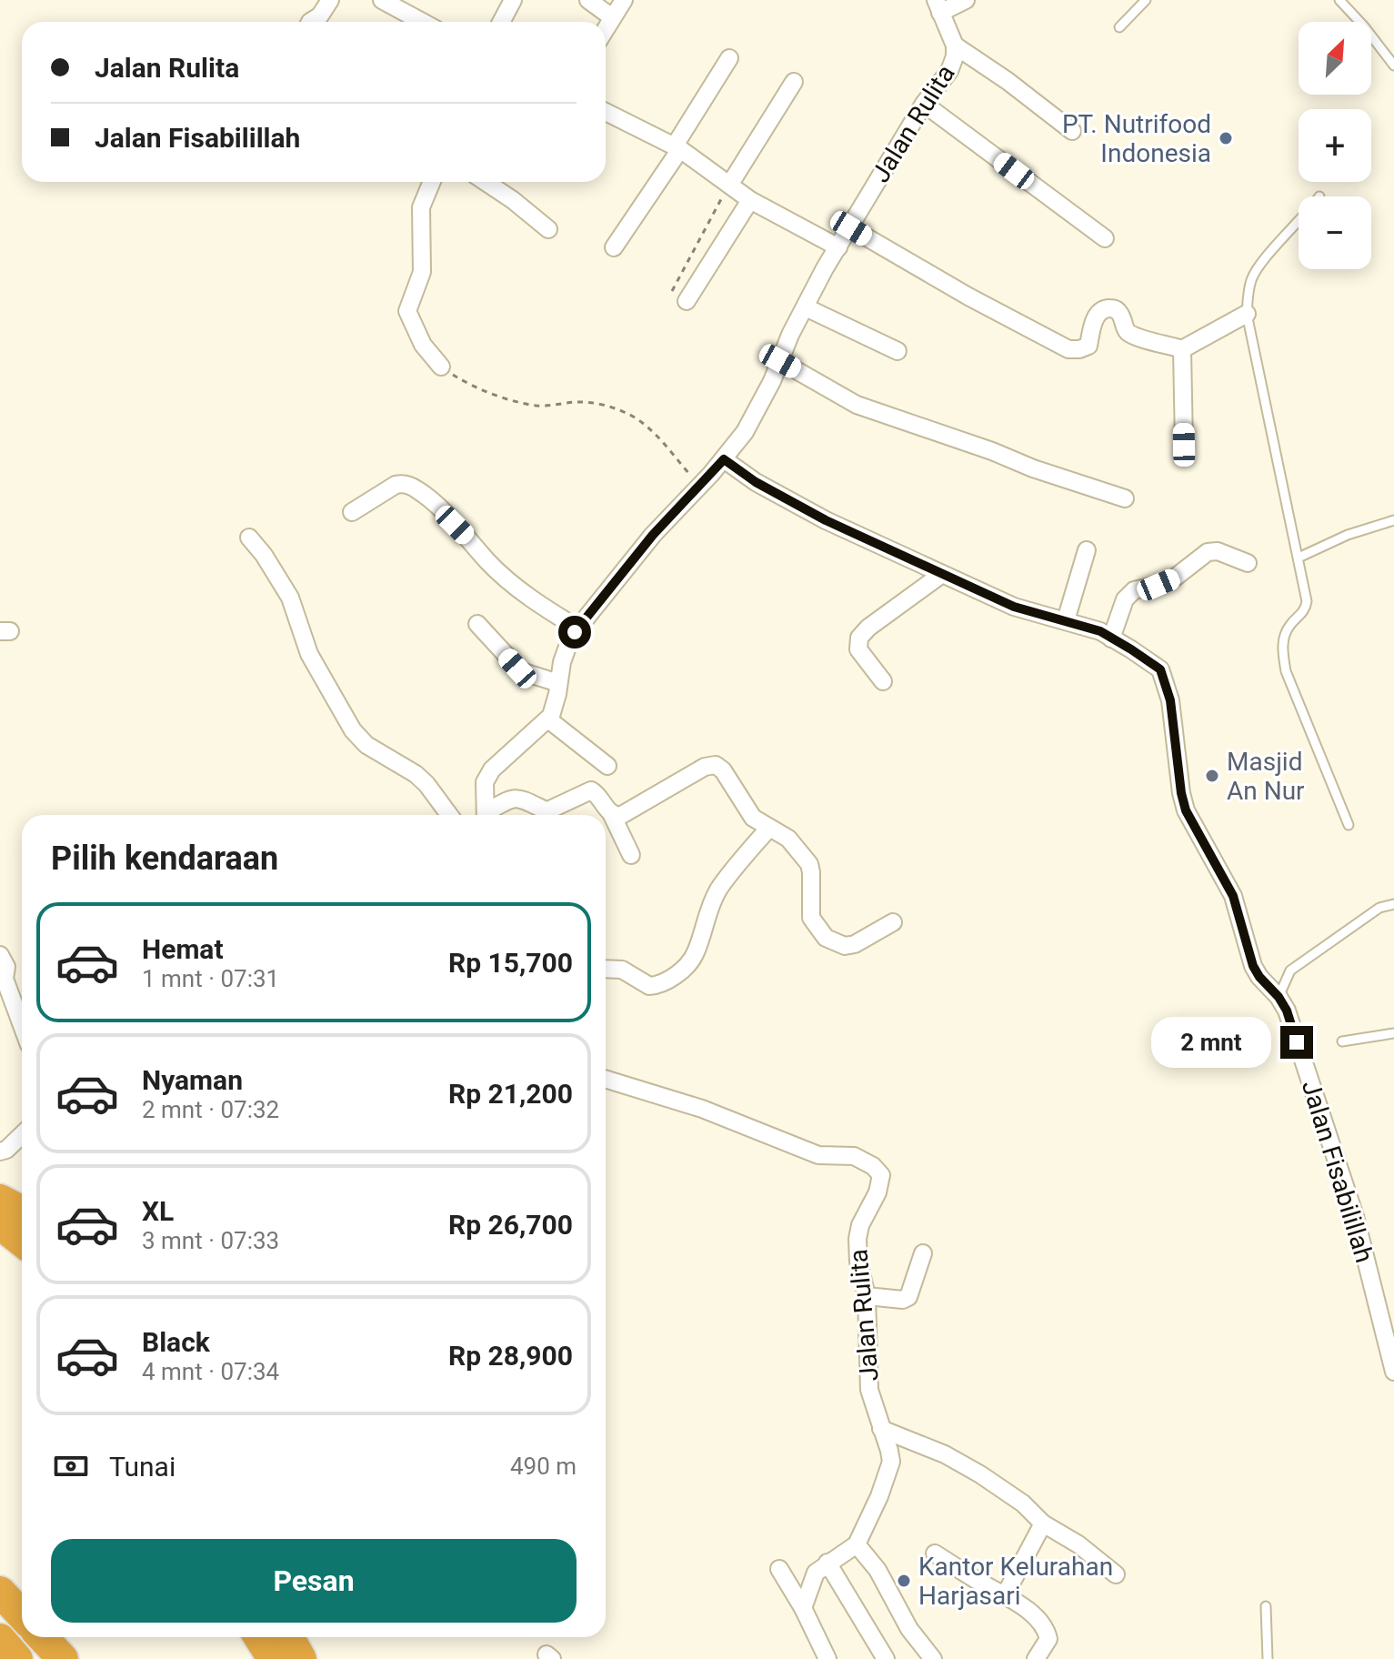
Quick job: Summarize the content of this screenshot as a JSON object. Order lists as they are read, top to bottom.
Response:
{
  "streets": {
    "street": ["Jalan Rulita", "Jalan Fisabilillah"]
  },
  "places": ["PT. Nutrifood Indonesia", "Masjid An Nur", "Kantor Kelurahan Harjasari"],
  "north": "top right",
  "page": {
    "map_buttons": ["+", "−"],
    "banner": ["Jalan Rulita", "Jalan Fisabilillah"],
    "heading": "Pilih kendaraan",
    "list": [
      {
        "name": "Hemat",
        "note": "1 mnt · 07:31",
        "value": "Rp 15,700"
      },
      {
        "name": "Nyaman",
        "note": "2 mnt · 07:32",
        "value": "Rp 21,200"
      },
      {
        "name": "XL",
        "note": "3 mnt · 07:33",
        "value": "Rp 26,700"
      },
      {
        "name": "Black",
        "note": "4 mnt · 07:34",
        "value": "Rp 28,900"
      }
    ],
    "bubble": "2 mnt",
    "pay": ["Tunai", "490 m"],
    "buttons": "Pesan"
  }
}
